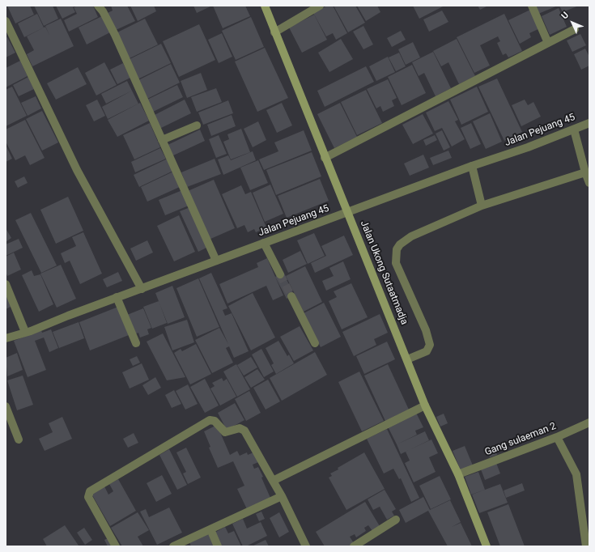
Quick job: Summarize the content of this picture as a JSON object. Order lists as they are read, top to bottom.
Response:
{
  "streets": {
    "main road": ["Jalan Ukong Sutaatmadja"],
    "street": ["Jalan Pejuang 45", "Gang sulaeman 2"]
  },
  "crossings": [
    ["Jalan Pejuang 45", "Jalan Ukong Sutaatmadja"],
    ["Jalan Ukong Sutaatmadja", "Gang sulaeman 2"]
  ],
  "north": "top left"
}
